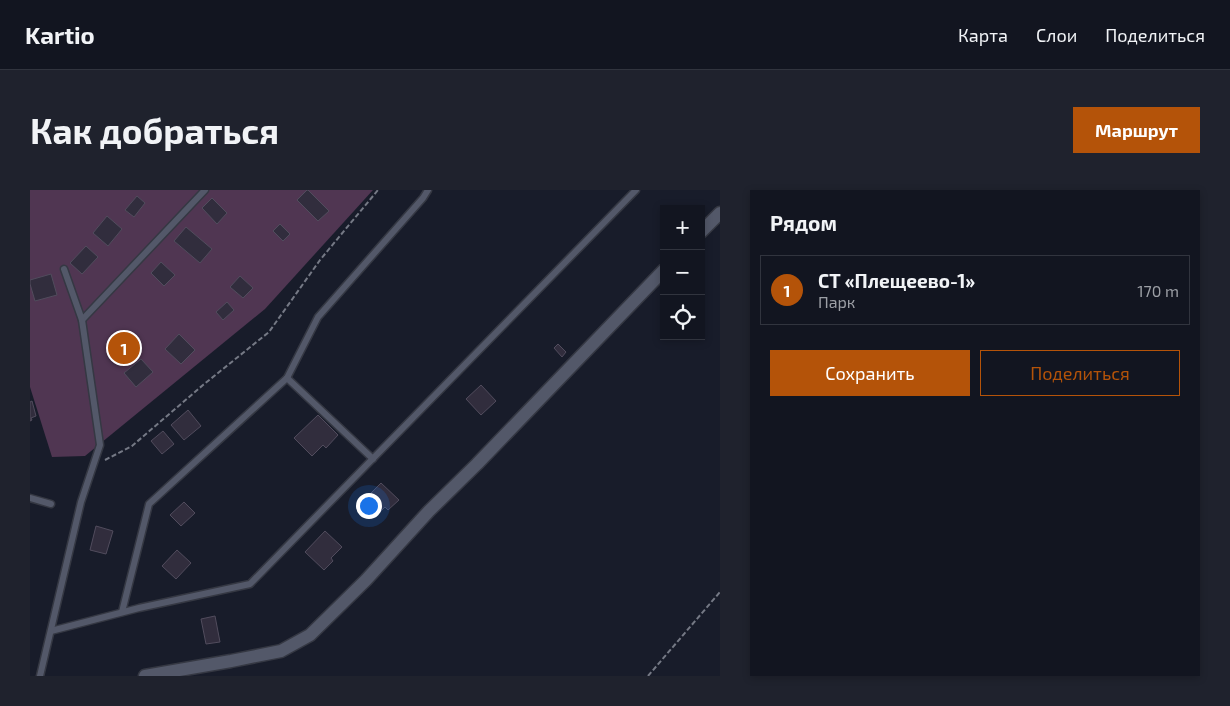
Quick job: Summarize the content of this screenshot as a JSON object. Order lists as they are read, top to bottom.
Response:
{
  "page": {
    "header": "Kartio",
    "nav": ["Карта", "Слои", "Поделиться"],
    "buttons": [
      "Маршрут",
      ["Сохранить", "Поделиться"]
    ],
    "title": "Как добраться",
    "heading": "Рядом",
    "map_buttons": ["+", "−"],
    "list": [
      {
        "mark": "1",
        "name": "СТ «Плещеево-1»",
        "note": "Парк",
        "value": "170 m"
      }
    ],
    "pins": "1"
  }
}
